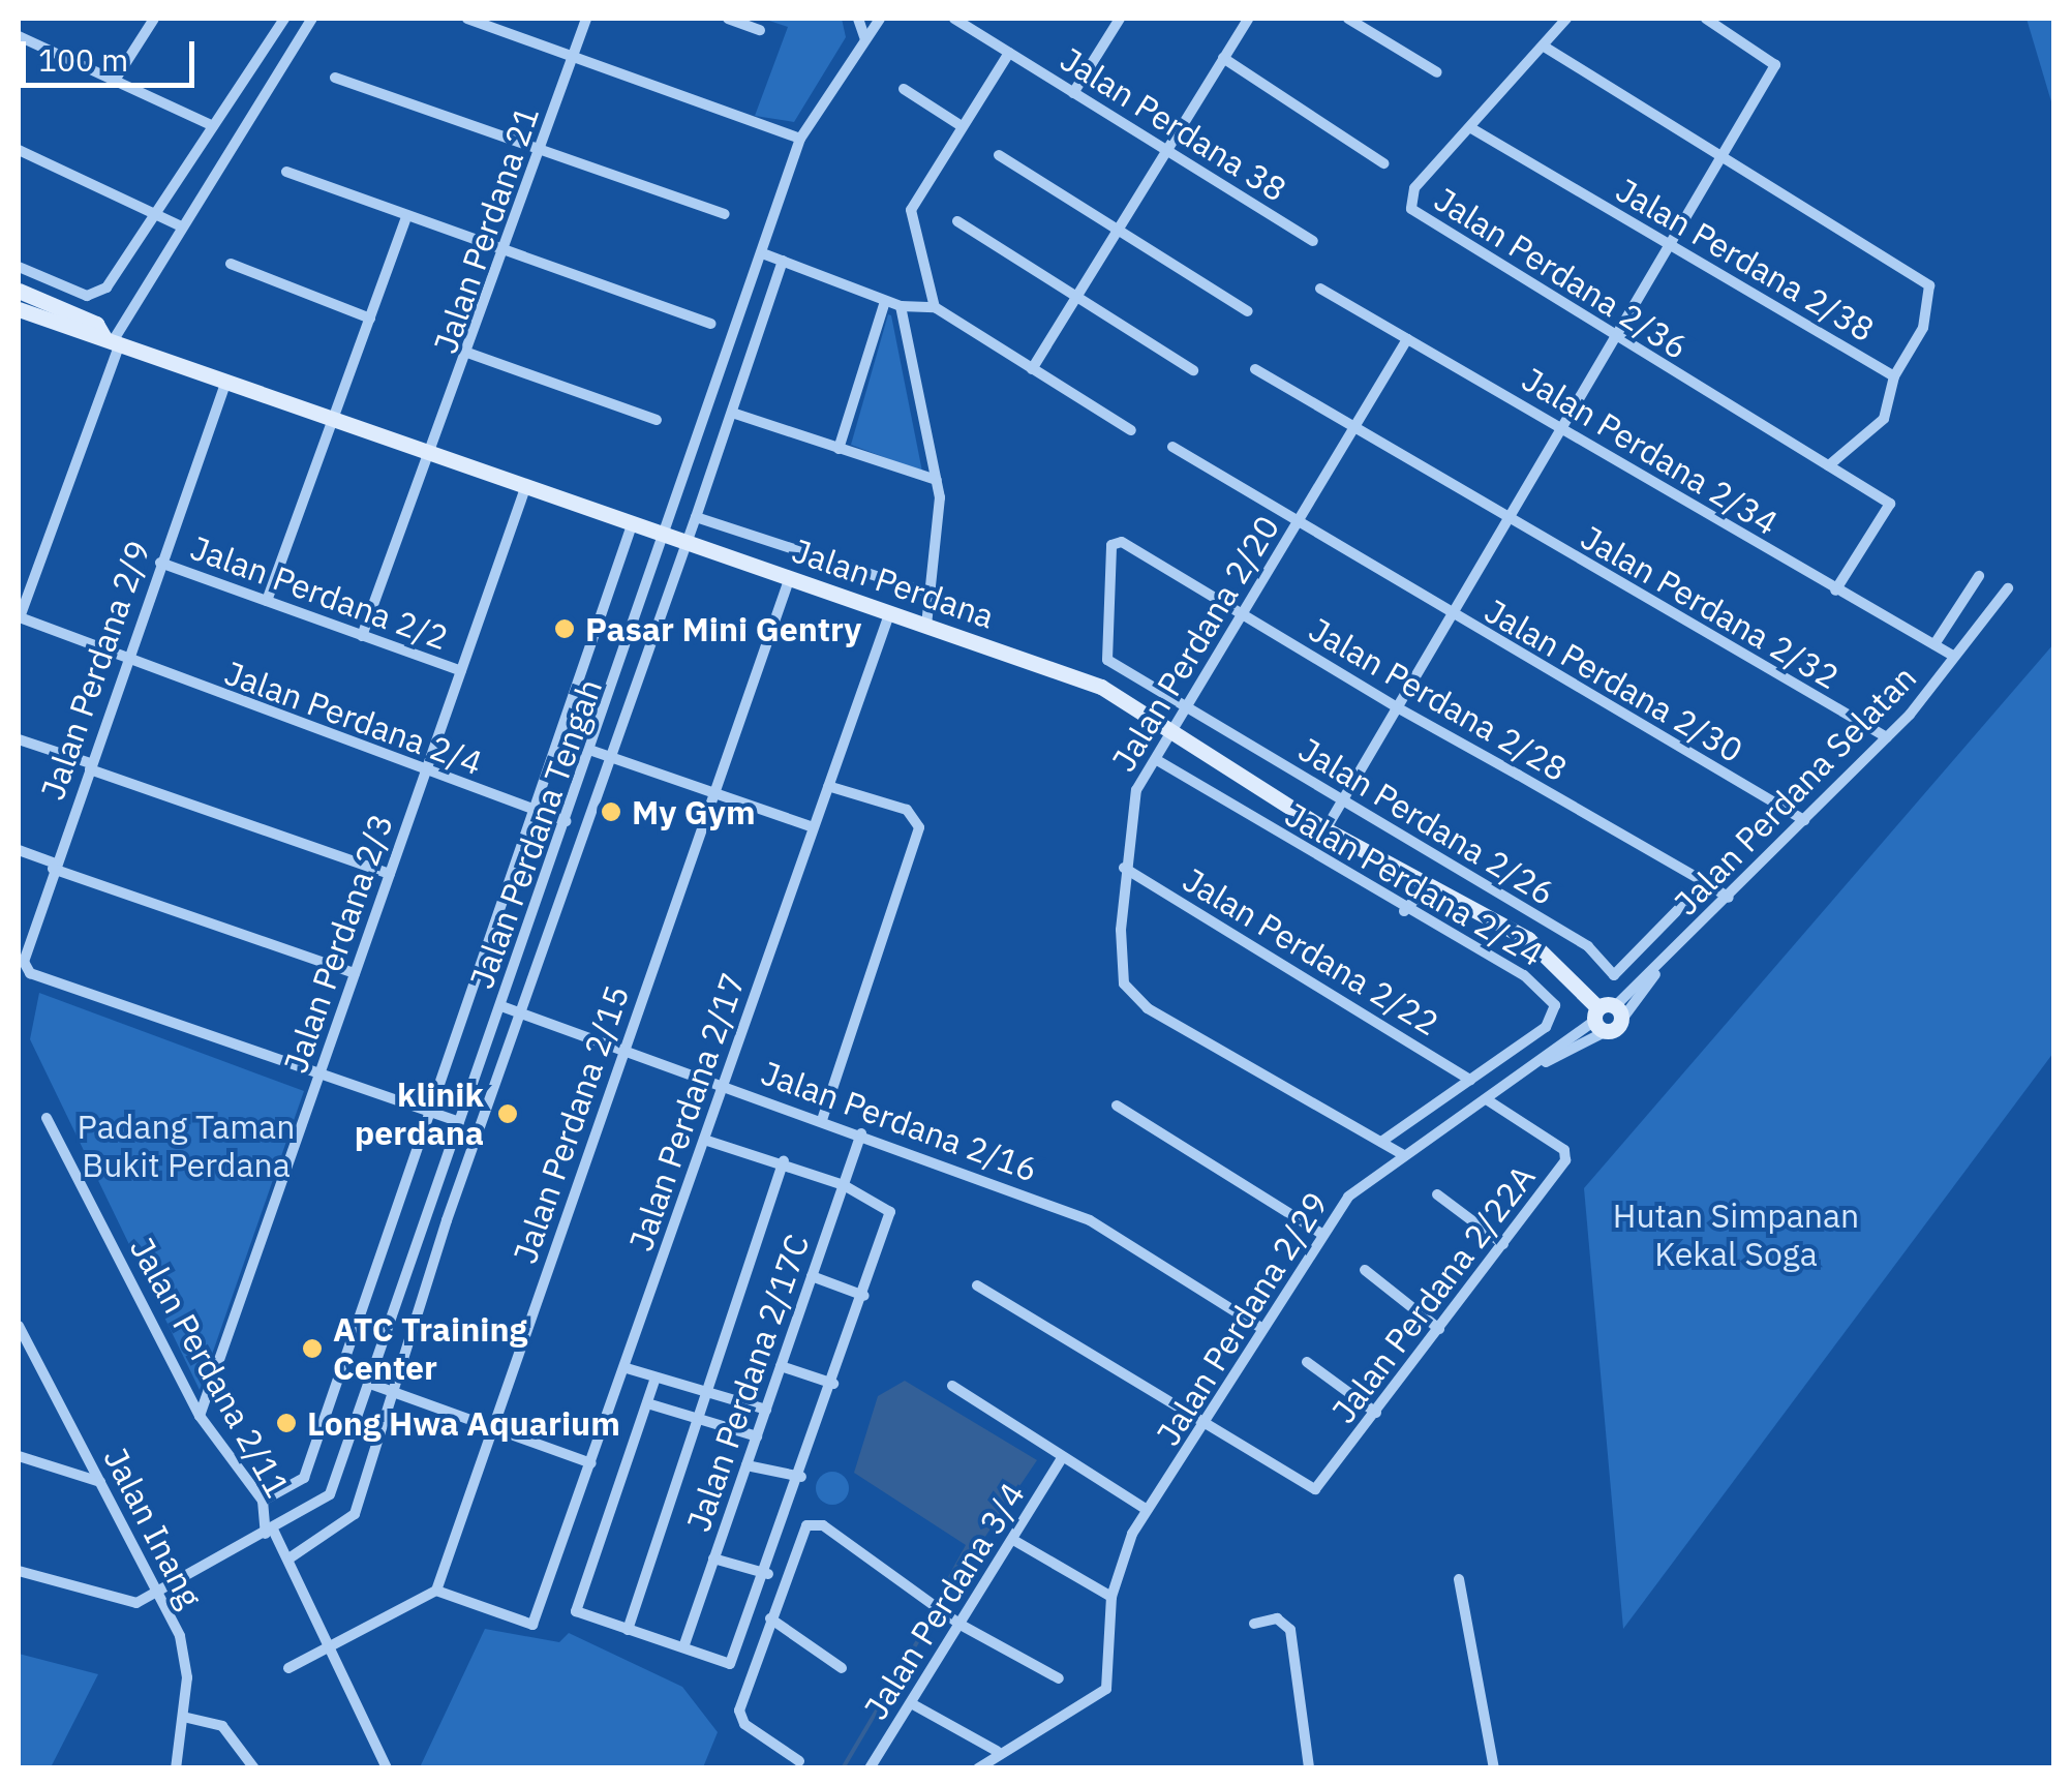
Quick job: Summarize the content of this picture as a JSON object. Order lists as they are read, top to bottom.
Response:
{
  "streets": {
    "street": [
      "Jalan Perdana 38",
      "Jalan Perdana 21",
      "Jalan Perdana 2/38",
      "Jalan Perdana 2/36",
      "Jalan Perdana 2/34",
      "Jalan Perdana",
      "Jalan Perdana 2/2",
      "Jalan Perdana 2/32",
      "Jalan Perdana 2/20",
      "Jalan Perdana 2/9",
      "Jalan Perdana 2/30",
      "Jalan Perdana 2/28",
      "Jalan Perdana 2/4",
      "Jalan Perdana Selatan",
      "Jalan Perdana 2/26",
      "Jalan Perdana Tengah",
      "Jalan Perdana 2/24",
      "Jalan Perdana 2/3",
      "Jalan Perdana 2/22",
      "Jalan Perdana 2/17",
      "Jalan Perdana 2/16",
      "Jalan Perdana 2/15",
      "Jalan Perdana 2/22A",
      "Jalan Perdana 2/29",
      "Jalan Perdana 2/11",
      "Jalan Perdana 2/17C",
      "Jalan Inang",
      "Jalan Perdana 3/4"
    ]
  },
  "crossings": [
    ["Jalan Perdana 21", "Jalan Perdana"],
    ["Jalan Perdana 21", "Jalan Perdana 2/2"],
    ["Jalan Perdana 2/38", "Jalan Perdana 2/36"],
    ["Jalan Perdana 2/36", "Jalan Perdana 2/34"],
    ["Jalan Perdana 2/34", "Jalan Perdana 2/20"],
    ["Jalan Perdana 2/34", "Jalan Perdana Selatan"],
    ["Jalan Perdana", "Jalan Perdana 2/20"],
    ["Jalan Perdana", "Jalan Perdana 2/9"],
    ["Jalan Perdana", "Jalan Perdana 2/4"],
    ["Jalan Perdana", "Jalan Perdana Selatan"],
    ["Jalan Perdana", "Jalan Perdana Tengah"],
    ["Jalan Perdana", "Jalan Perdana 2/3"],
    ["Jalan Perdana", "Jalan Perdana 2/17"],
    ["Jalan Perdana", "Jalan Perdana 2/15"],
    ["Jalan Perdana", "Jalan Perdana 2/29"],
    ["Jalan Perdana 2/2", "Jalan Perdana 2/9"],
    ["Jalan Perdana 2/2", "Jalan Perdana 2/3"],
    ["Jalan Perdana 2/32", "Jalan Perdana 2/20"],
    ["Jalan Perdana 2/32", "Jalan Perdana Selatan"],
    ["Jalan Perdana 2/20", "Jalan Perdana 2/30"],
    ["Jalan Perdana 2/20", "Jalan Perdana 2/28"],
    ["Jalan Perdana 2/20", "Jalan Perdana 2/26"],
    ["Jalan Perdana 2/20", "Jalan Perdana 2/24"],
    ["Jalan Perdana 2/20", "Jalan Perdana 2/22"],
    ["Jalan Perdana 2/20", "Jalan Perdana 2/29"],
    ["Jalan Perdana 2/9", "Jalan Perdana 2/4"],
    ["Jalan Perdana 2/9", "Jalan Perdana 2/3"],
    ["Jalan Perdana 2/30", "Jalan Perdana Selatan"],
    ["Jalan Perdana 2/28", "Jalan Perdana Selatan"],
    ["Jalan Perdana 2/28", "Jalan Perdana 2/26"],
    ["Jalan Perdana 2/4", "Jalan Perdana Tengah"],
    ["Jalan Perdana 2/4", "Jalan Perdana 2/3"],
    ["Jalan Perdana Selatan", "Jalan Perdana 2/29"],
    ["Jalan Perdana Tengah", "Jalan Perdana 2/16"],
    ["Jalan Perdana Tengah", "Jalan Perdana 2/11"],
    ["Jalan Perdana Tengah", "Jalan Inang"],
    ["Jalan Perdana 2/24", "Jalan Perdana 2/22"],
    ["Jalan Perdana 2/3", "Jalan Perdana 2/11"],
    ["Jalan Perdana 2/17", "Jalan Perdana 2/16"],
    ["Jalan Perdana 2/17", "Jalan Perdana 2/15"],
    ["Jalan Perdana 2/16", "Jalan Perdana 2/15"],
    ["Jalan Perdana 2/16", "Jalan Perdana 2/29"],
    ["Jalan Perdana 2/16", "Jalan Perdana 2/17C"],
    ["Jalan Perdana 2/22A", "Jalan Perdana 2/29"]
  ],
  "parks": ["Padang Taman Bukit Perdana", "Hutan Simpanan Kekal Soga"],
  "places": [
    "Pasar Mini Gentry",
    "My Gym",
    "klinik perdana",
    "ATC Training Center",
    "Long Hwa Aquarium"
  ],
  "scale_bar": "100 m"
}
